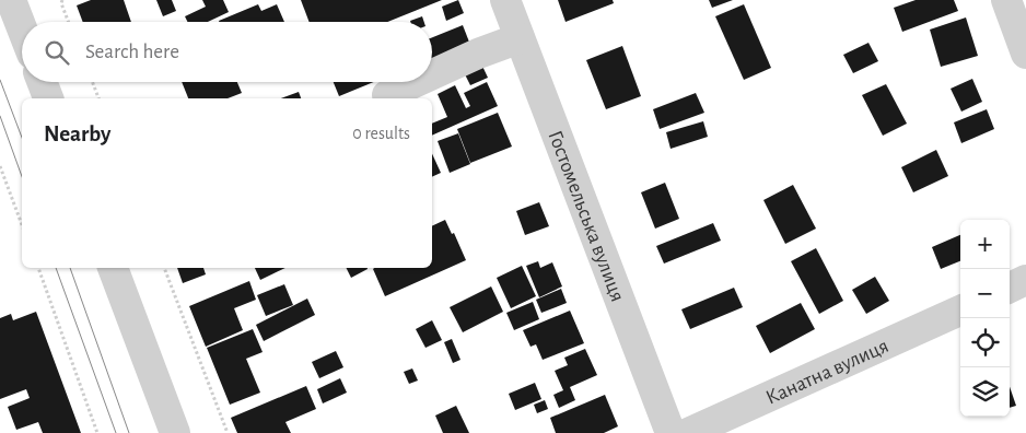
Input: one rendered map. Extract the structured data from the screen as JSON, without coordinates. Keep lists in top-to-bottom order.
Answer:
{
  "streets": {
    "street": ["Гостомельська вулиця", "Канатна вулиця"]
  },
  "page": {
    "search": "Search here",
    "heading": ["Nearby", "0 results"],
    "map_buttons": ["+", "−"]
  }
}
